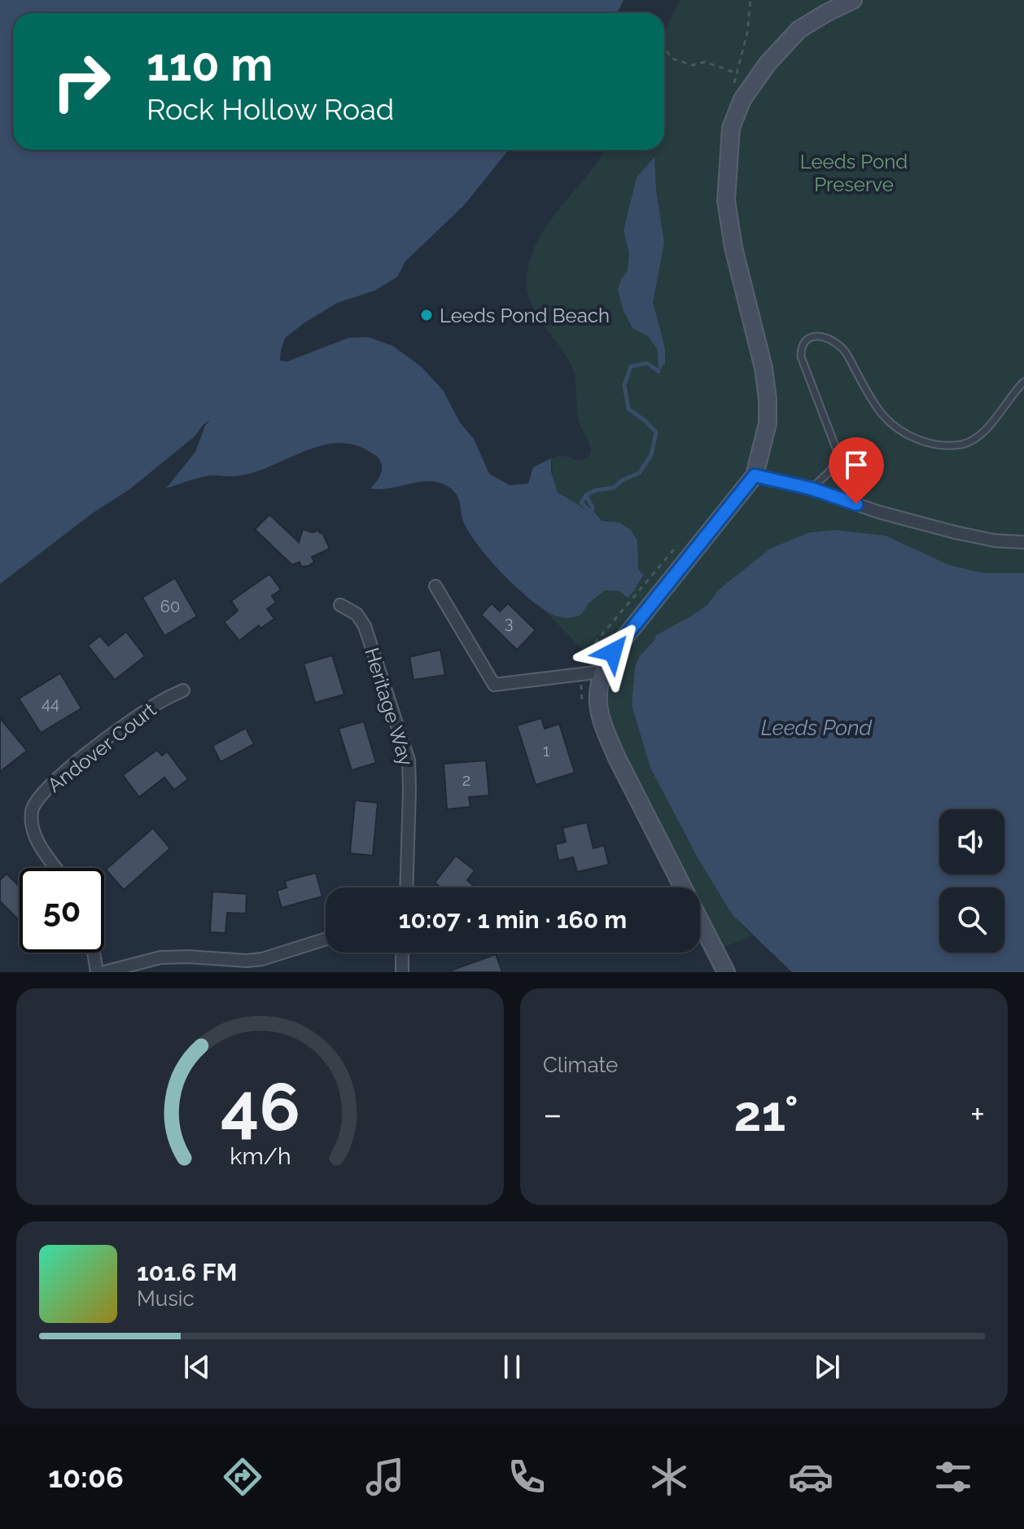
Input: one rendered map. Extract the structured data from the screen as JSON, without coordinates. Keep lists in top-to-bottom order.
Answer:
{
  "streets": {
    "street": ["Heritage Way", "Andover Court"]
  },
  "water": ["Leeds Pond"],
  "parks": ["Leeds Pond Preserve"],
  "places": ["Leeds Pond Beach"],
  "house_numbers": [
    "60",
    "3",
    "44",
    "1",
    "2"
  ],
  "page": {
    "turn": ["110 m", "Rock Hollow Road"],
    "limit": "50",
    "trip": "10:07 · 1 min · 160 m",
    "tile": "Climate",
    "heat": ["−", "21°", "+"],
    "song": ["101.6 FM", "Music"],
    "tabs": "10:06",
    "gauge": ["46", "km/h"]
  }
}
